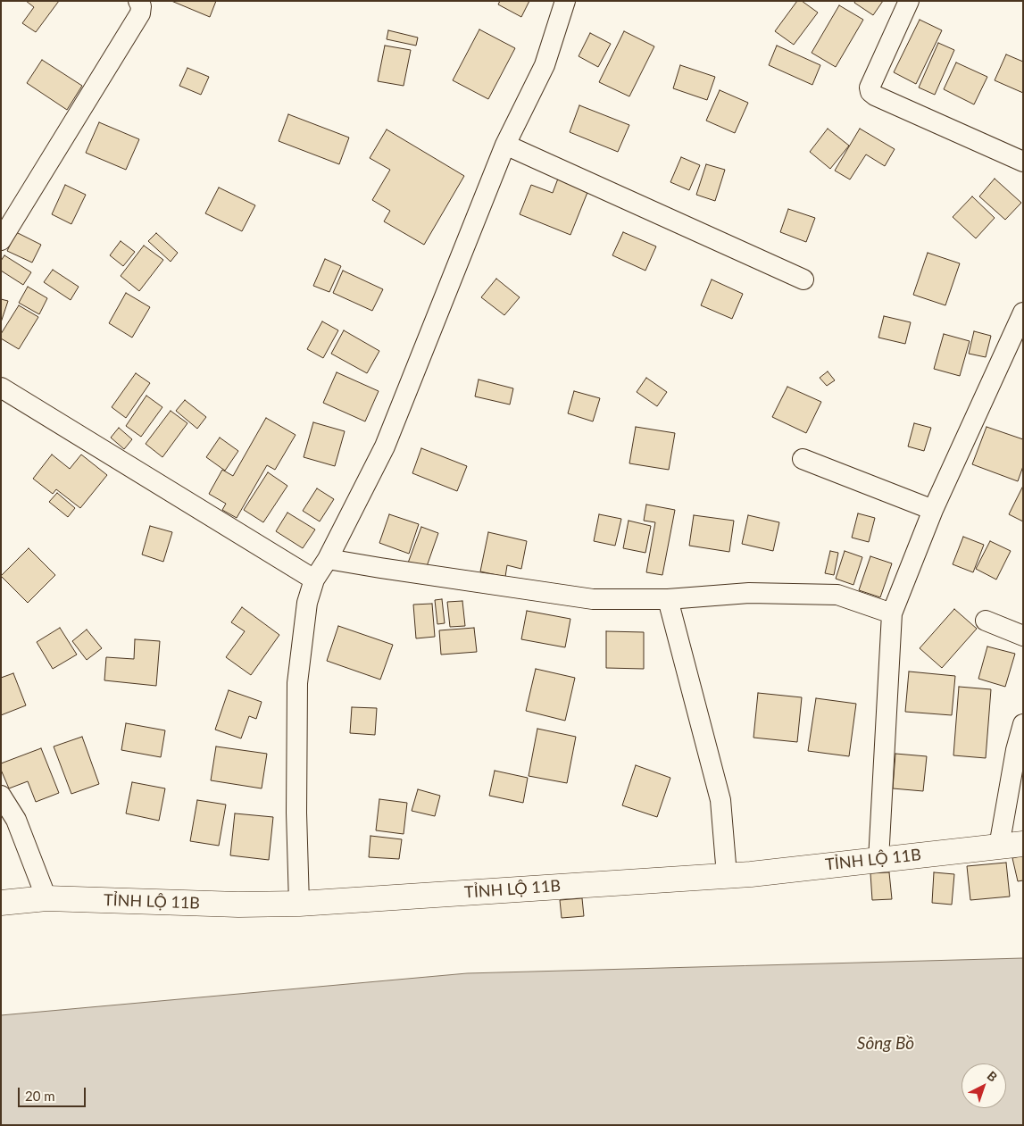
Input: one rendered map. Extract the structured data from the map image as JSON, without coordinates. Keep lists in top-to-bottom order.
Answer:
{
  "streets": {
    "main road": ["TỈNH LỘ 11B"]
  },
  "water": ["Sông Bồ"],
  "scale_bar": "20 m",
  "north": "top right"
}
